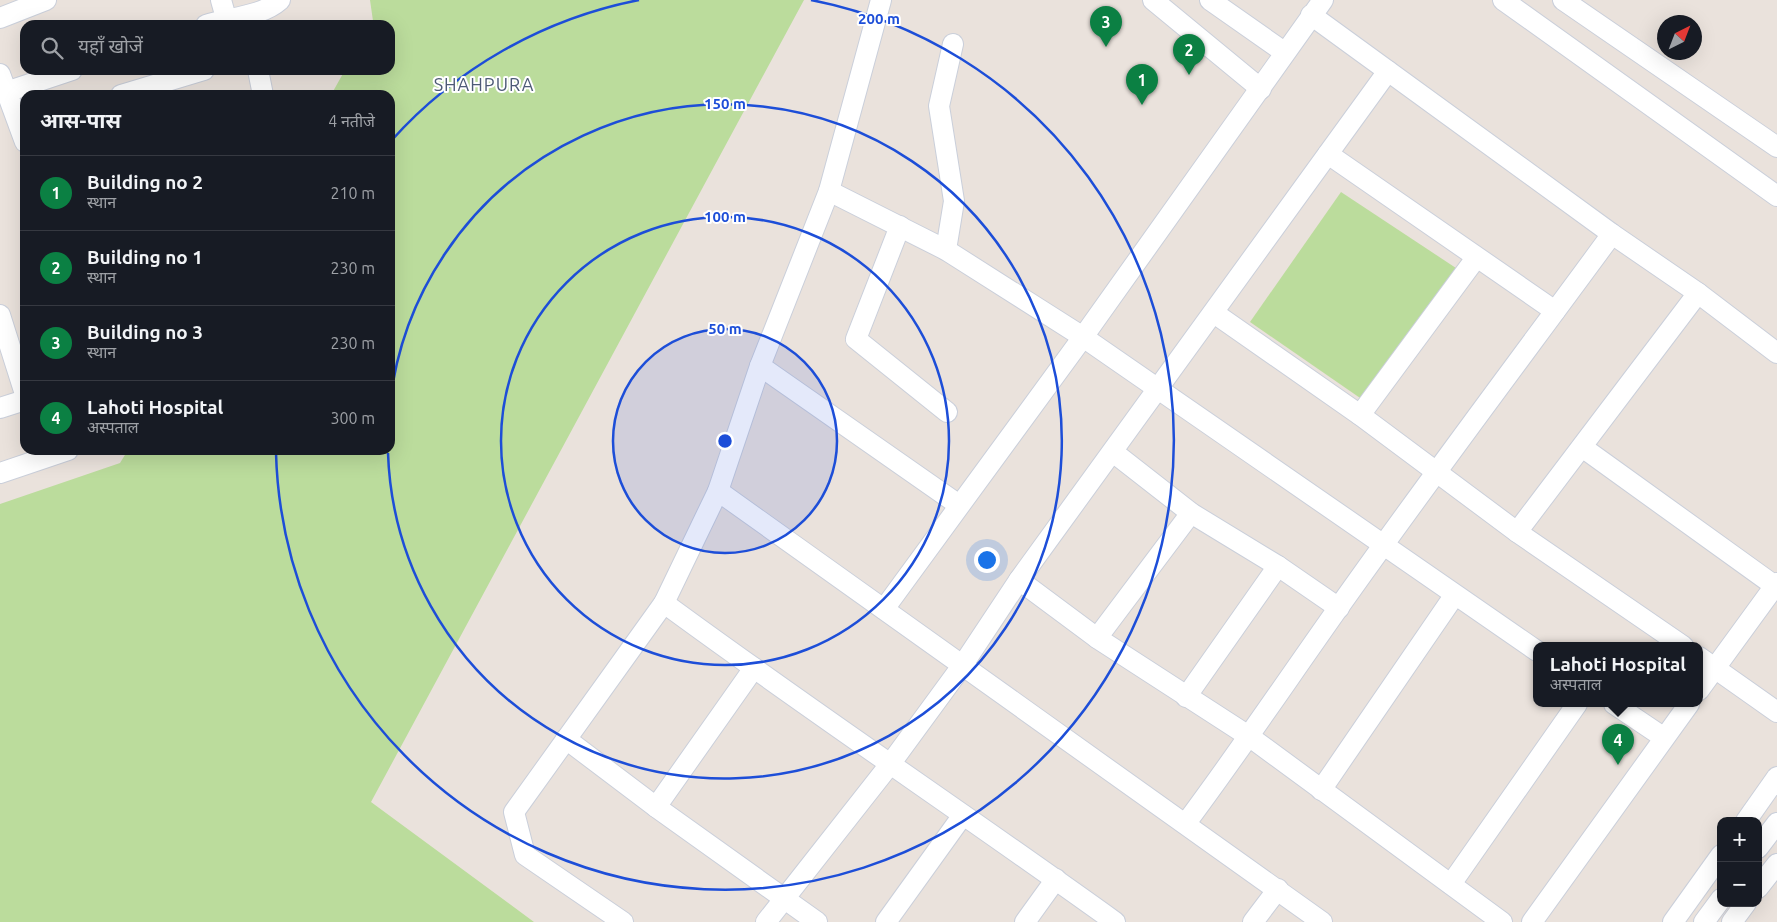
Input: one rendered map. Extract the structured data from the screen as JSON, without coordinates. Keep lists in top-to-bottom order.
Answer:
{
  "districts": ["SHAHPURA"],
  "north": "top right",
  "page": {
    "pins": [
      "3",
      "2",
      "1",
      "4"
    ],
    "search": "यहाँ खोजें",
    "heading": ["आस-पास", "4 नतीजे"],
    "list": [
      {
        "mark": "1",
        "name": "Building no 2",
        "note": "स्थान",
        "value": "210 m"
      },
      {
        "mark": "2",
        "name": "Building no 1",
        "note": "स्थान",
        "value": "230 m"
      },
      {
        "mark": "3",
        "name": "Building no 3",
        "note": "स्थान",
        "value": "230 m"
      },
      {
        "mark": "4",
        "name": "Lahoti Hospital",
        "note": "अस्पताल",
        "value": "300 m"
      }
    ],
    "popup": ["Lahoti Hospital", "अस्पताल"],
    "map_buttons": ["+", "−"]
  },
  "rings": [
    "200 m",
    "150 m",
    "100 m",
    "50 m"
  ]
}
